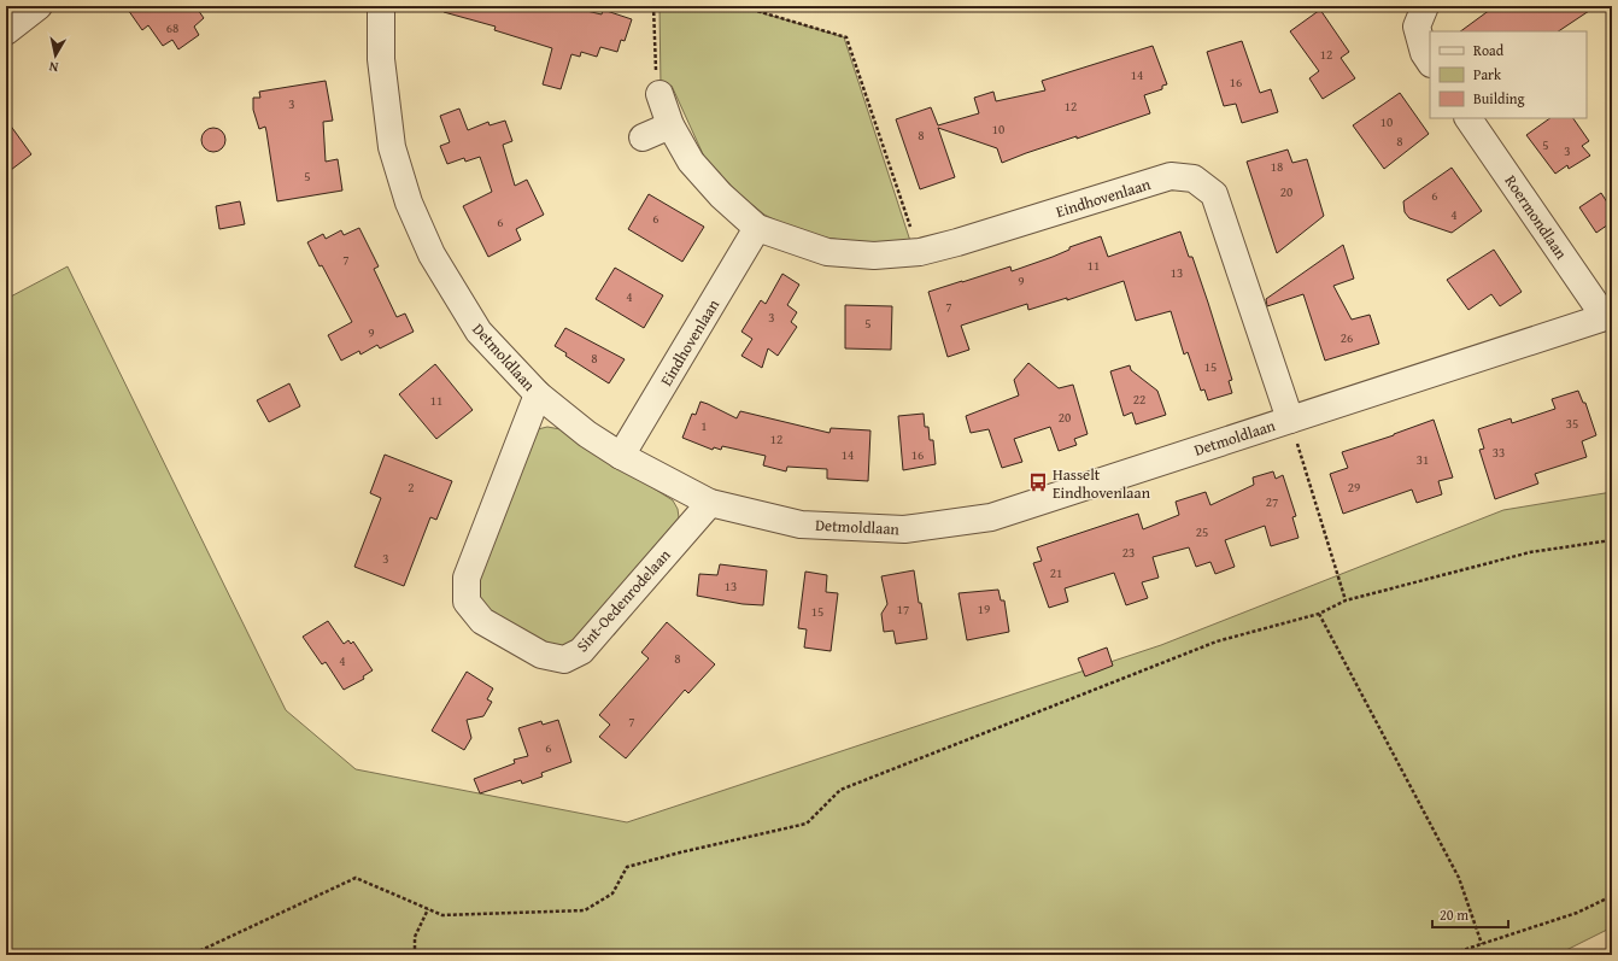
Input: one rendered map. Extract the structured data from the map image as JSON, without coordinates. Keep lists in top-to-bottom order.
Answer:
{
  "streets": {
    "street": [
      "Eindhovenlaan",
      "Roermondlaan",
      "Detmoldlaan",
      "Sint-Oedenrodelaan"
    ]
  },
  "crossings": [
    ["Eindhovenlaan", "Detmoldlaan"],
    ["Roermondlaan", "Detmoldlaan"],
    ["Detmoldlaan", "Sint-Oedenrodelaan"]
  ],
  "places": {
    "bus stop": ["Hasselt Eindhovenlaan"]
  },
  "house_numbers": [
    "68",
    "12",
    "14",
    "16",
    "3",
    "12",
    "10",
    "10",
    "8",
    "8",
    "5",
    "3",
    "18",
    "5",
    "20",
    "6",
    "4",
    "6",
    "6",
    "7",
    "11",
    "13",
    "9",
    "4",
    "7",
    "3",
    "5",
    "9",
    "26",
    "8",
    "15",
    "22",
    "11",
    "20",
    "35",
    "1",
    "12",
    "33",
    "14",
    "16",
    "31",
    "2",
    "29",
    "27",
    "25",
    "23",
    "3",
    "21",
    "13",
    "17",
    "19",
    "15",
    "8",
    "4",
    "7",
    "6"
  ],
  "legend": ["Road", "Park", "Building"],
  "scale_bar": "20 m",
  "north": "bottom"
}
